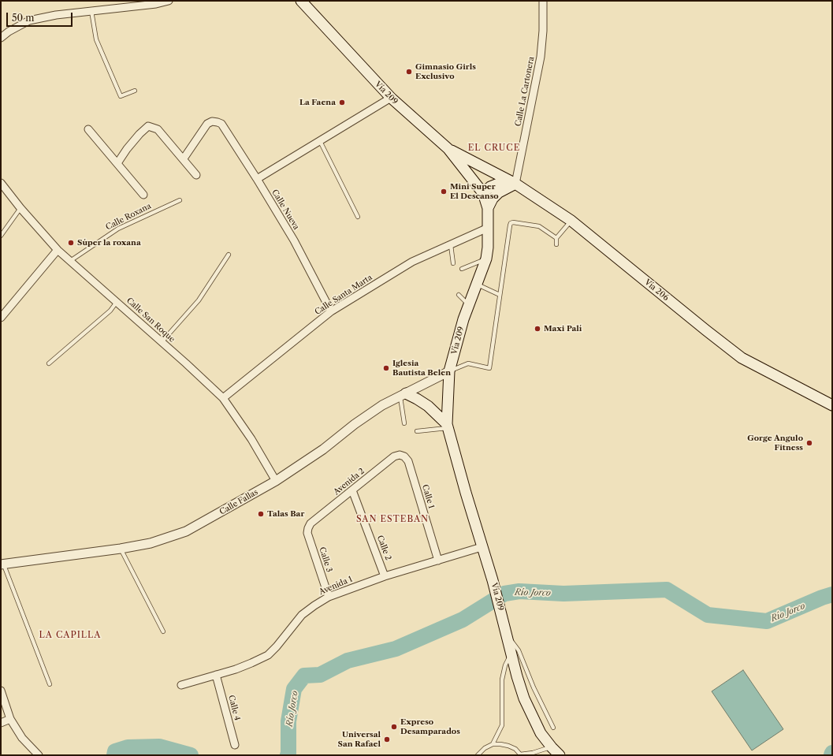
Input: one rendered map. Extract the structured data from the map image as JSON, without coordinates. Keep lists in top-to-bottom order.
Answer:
{
  "streets": {
    "main road": ["Vía 209", "Vía 206"],
    "street": [
      "Calle La Cartonera",
      "Calle Nueva",
      "Calle Santa Marta",
      "Calle San Roque",
      "Avenida 2",
      "Calle 1",
      "Calle Fallas",
      "Calle 2",
      "Calle 3",
      "Avenida 1",
      "Calle 4"
    ],
    "lane": ["Calle Roxana"]
  },
  "crossings": [
    ["Calle La Cartonera", "Vía 206"],
    ["Vía 209", "Vía 206"],
    ["Vía 209", "Calle Santa Marta"],
    ["Vía 209", "Calle Fallas"],
    ["Vía 209", "Avenida 1"],
    ["Calle Nueva", "Calle Santa Marta"],
    ["Calle Roxana", "Calle San Roque"],
    ["Calle Santa Marta", "Calle San Roque"],
    ["Calle San Roque", "Calle Fallas"],
    ["Avenida 2", "Calle 1"],
    ["Avenida 2", "Calle 2"],
    ["Avenida 2", "Calle 3"],
    ["Calle 1", "Avenida 1"],
    ["Calle 2", "Avenida 1"],
    ["Calle 3", "Avenida 1"],
    ["Avenida 1", "Calle 4"]
  ],
  "districts": ["EL CRUCE", "SAN ESTEBAN", "LA CAPILLA"],
  "water": ["Río Jorco"],
  "places": [
    "Gimnasio Girls Exclusivo",
    "La Faena",
    "Mini Super El Descanso",
    "Súper la roxana",
    "Maxi Palí",
    "Iglesia Bautista Belen",
    "Gorge Angulo Fitness",
    "Talas Bar",
    "Expreso Desamparados",
    "Universal San Rafael"
  ],
  "scale_bar": "50 m"
}
